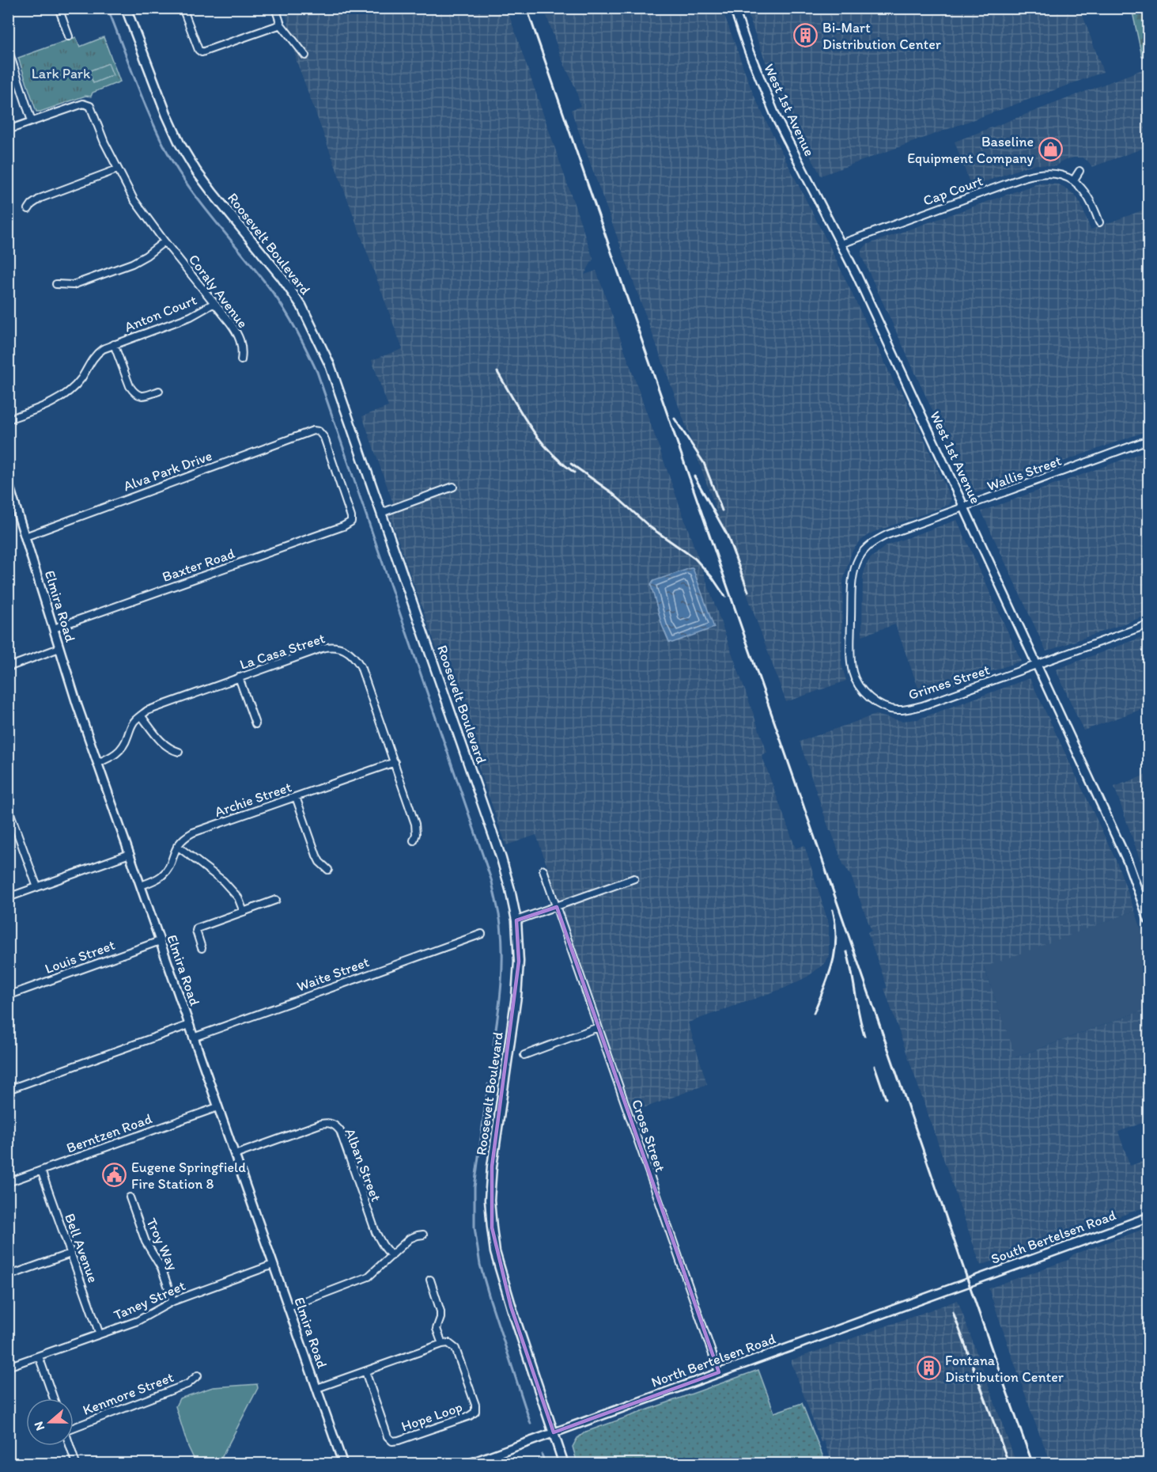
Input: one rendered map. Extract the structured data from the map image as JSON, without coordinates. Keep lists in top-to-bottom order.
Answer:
{
  "streets": {
    "main road": ["Roosevelt Boulevard"],
    "street": [
      "West 1st Avenue",
      "Cap Court",
      "Coraly Avenue",
      "Anton Court",
      "Alva Park Drive",
      "Wallis Street",
      "Baxter Road",
      "Elmira Road",
      "La Casa Street",
      "Grimes Street",
      "Archie Street",
      "Louis Street",
      "Waite Street",
      "Berntzen Road",
      "Cross Street",
      "Alban Street",
      "South Bertelsen Road",
      "Troy Way",
      "Bell Avenue",
      "Taney Street",
      "North Bertelsen Road",
      "Kenmore Street",
      "Hope Loop"
    ]
  },
  "crossings": [
    ["West 1st Avenue", "Cap Court"],
    ["West 1st Avenue", "Wallis Street"],
    ["West 1st Avenue", "Grimes Street"],
    ["Roosevelt Boulevard", "North Bertelsen Road"],
    ["Coraly Avenue", "Anton Court"],
    ["Alva Park Drive", "Baxter Road"],
    ["Alva Park Drive", "Elmira Road"],
    ["Wallis Street", "Grimes Street"],
    ["Baxter Road", "Elmira Road"],
    ["Elmira Road", "La Casa Street"],
    ["Elmira Road", "Archie Street"],
    ["Elmira Road", "Louis Street"],
    ["Elmira Road", "Waite Street"],
    ["Elmira Road", "Berntzen Road"],
    ["Elmira Road", "Alban Street"],
    ["Elmira Road", "Taney Street"],
    ["La Casa Street", "Archie Street"],
    ["Berntzen Road", "Bell Avenue"],
    ["Cross Street", "North Bertelsen Road"],
    ["South Bertelsen Road", "North Bertelsen Road"],
    ["Troy Way", "Taney Street"],
    ["Bell Avenue", "Taney Street"]
  ],
  "parks": ["Lark Park"],
  "places": {
    "building": ["Bi-Mart Distribution Center", "Fontana Distribution Center"],
    "shop": ["Baseline Equipment Company"],
    "public building": ["Eugene Springfield Fire Station 8"]
  },
  "north": "left"
}
